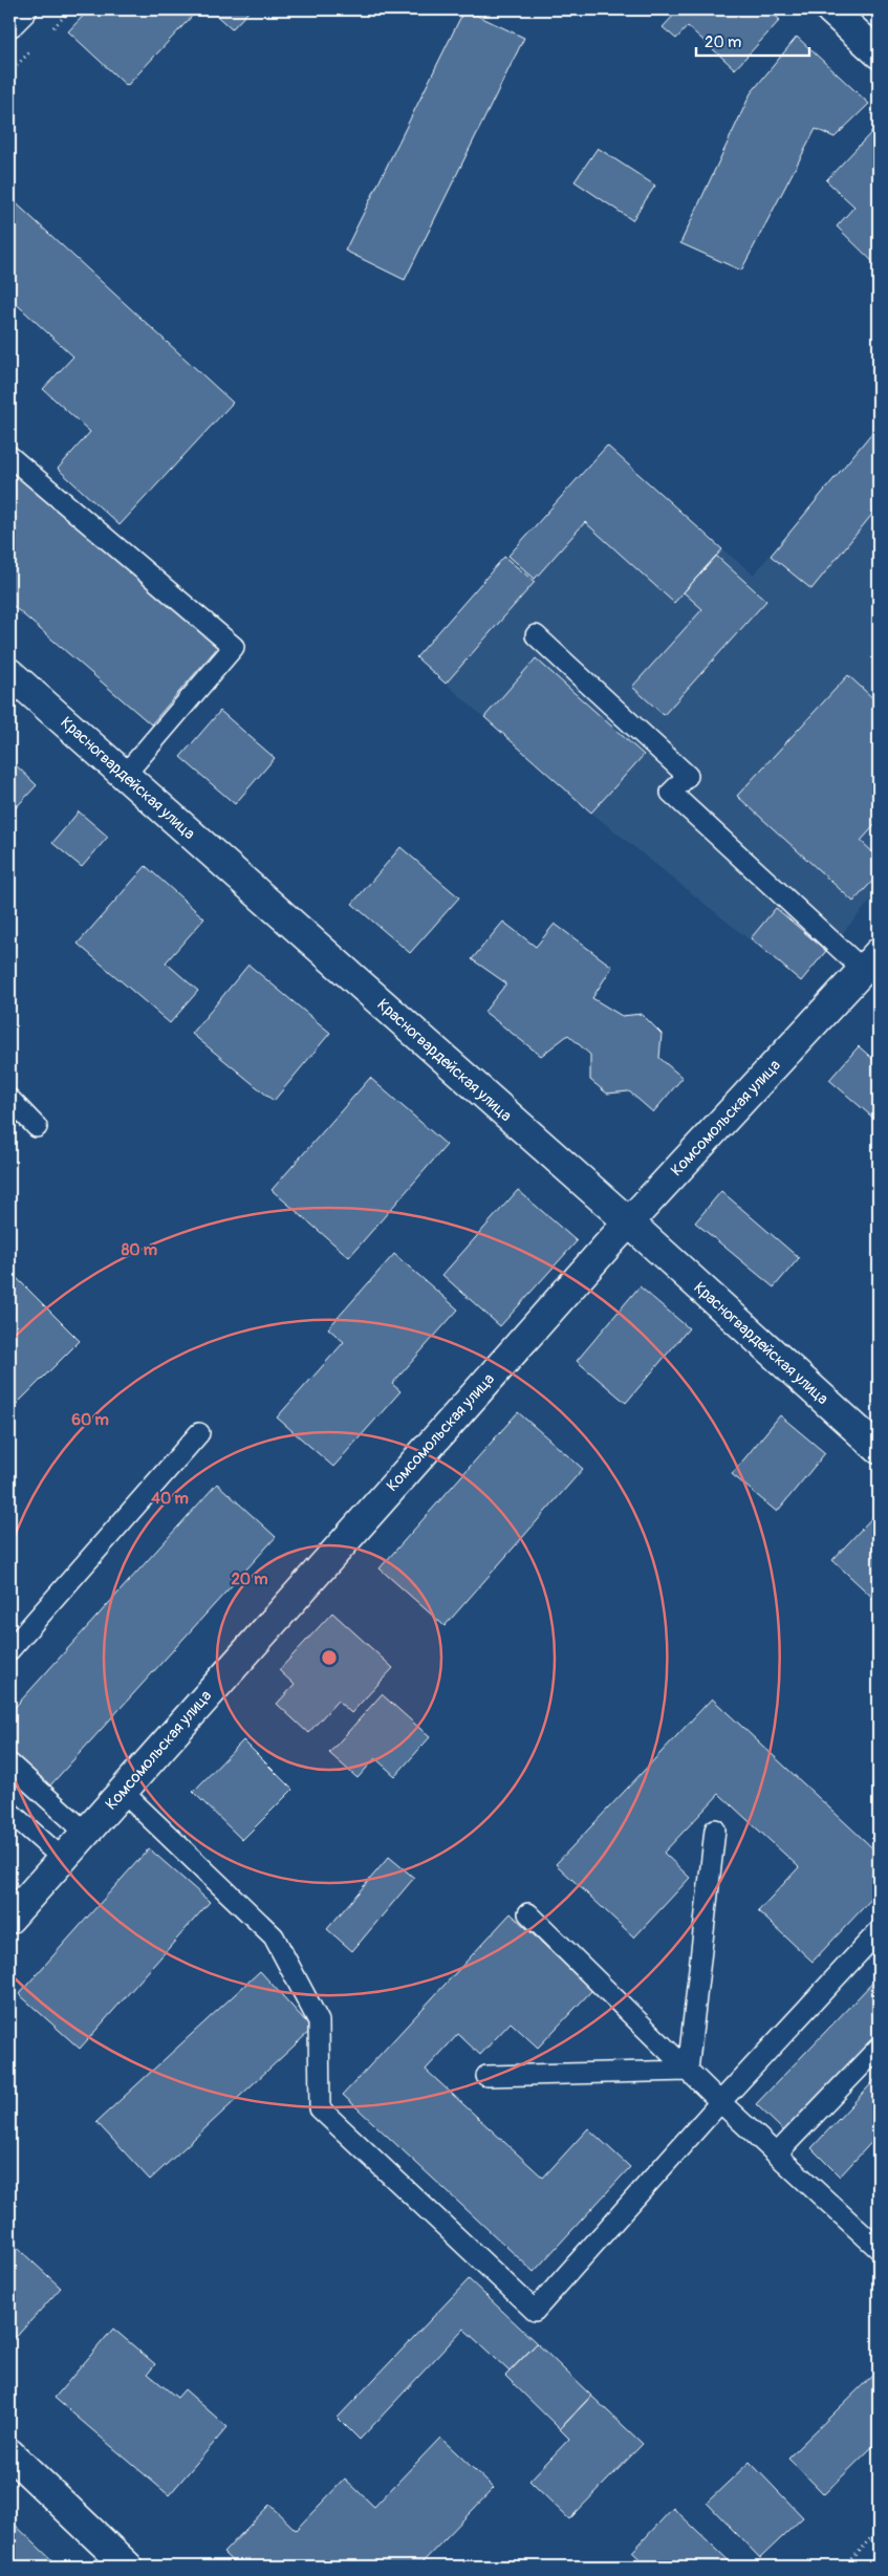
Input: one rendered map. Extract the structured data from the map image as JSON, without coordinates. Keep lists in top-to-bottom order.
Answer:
{
  "streets": {
    "street": ["Красногвардейская улица", "Комсомольская улица"]
  },
  "crossings": [
    ["Красногвардейская улица", "Комсомольская улица"]
  ],
  "scale_bar": "20 m",
  "rings": [
    "80 m",
    "60 m",
    "40 m",
    "20 m"
  ]
}
